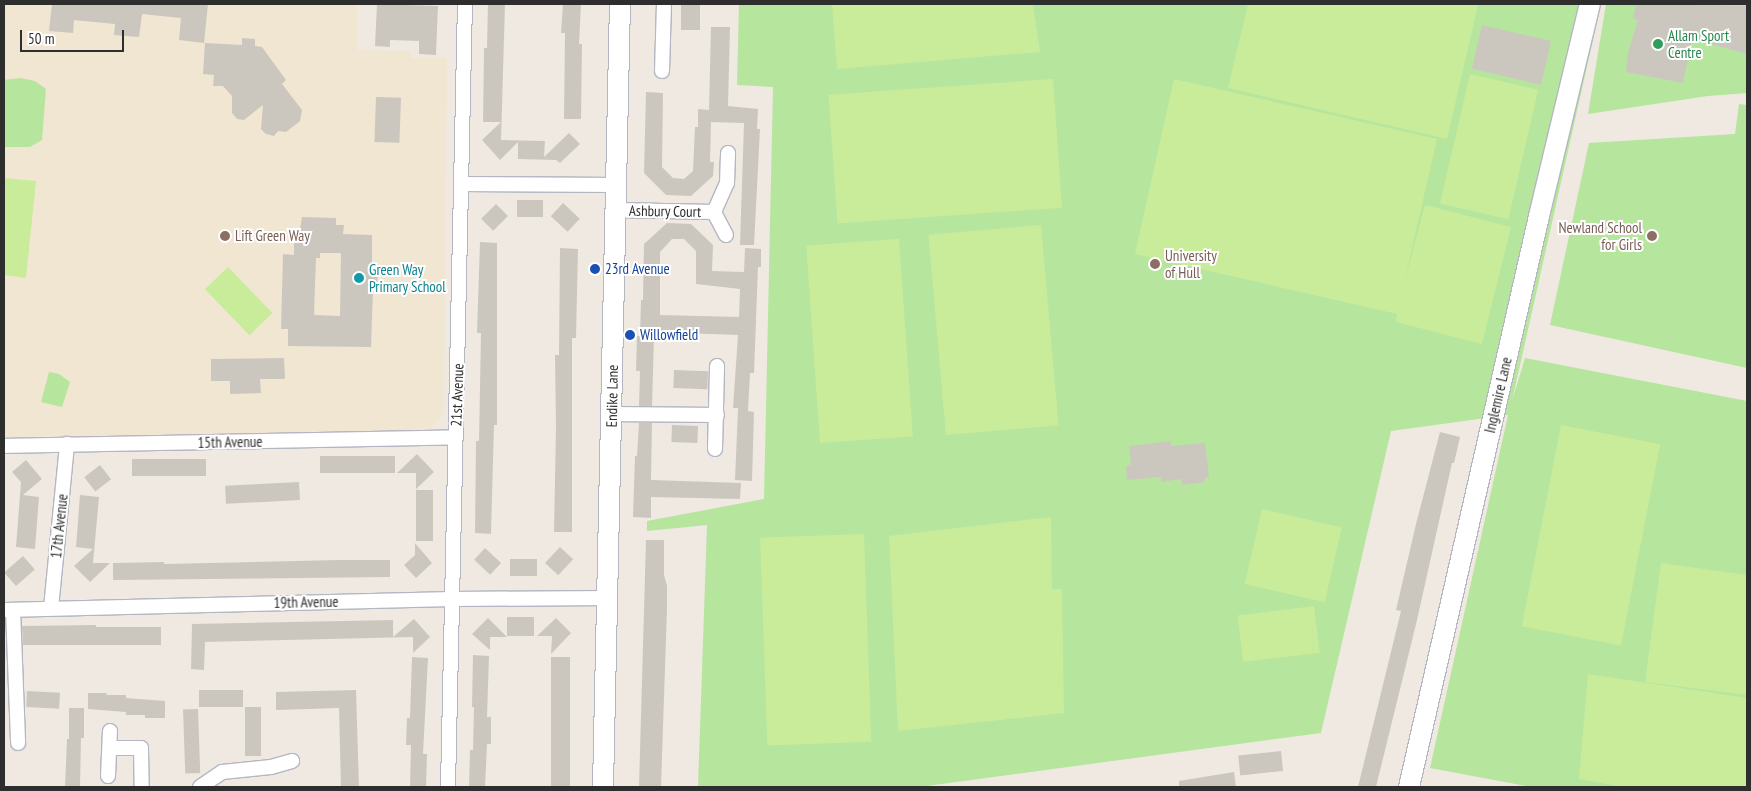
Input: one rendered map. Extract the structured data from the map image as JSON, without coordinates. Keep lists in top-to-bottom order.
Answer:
{
  "streets": {
    "street": [
      "Ashbury Court",
      "21st Avenue",
      "Inglemire Lane",
      "Endike Lane",
      "15th Avenue",
      "17th Avenue",
      "19th Avenue"
    ]
  },
  "crossings": [
    ["Ashbury Court", "Endike Lane"],
    ["21st Avenue", "15th Avenue"],
    ["21st Avenue", "19th Avenue"],
    ["Endike Lane", "19th Avenue"],
    ["15th Avenue", "17th Avenue"],
    ["17th Avenue", "19th Avenue"]
  ],
  "places": [
    "Allam Sport Centre",
    "Lift Green Way",
    "Newland School for Girls",
    "University of Hull",
    "23rd Avenue",
    "Green Way Primary School",
    "Willowfield"
  ],
  "scale_bar": "50 m"
}
